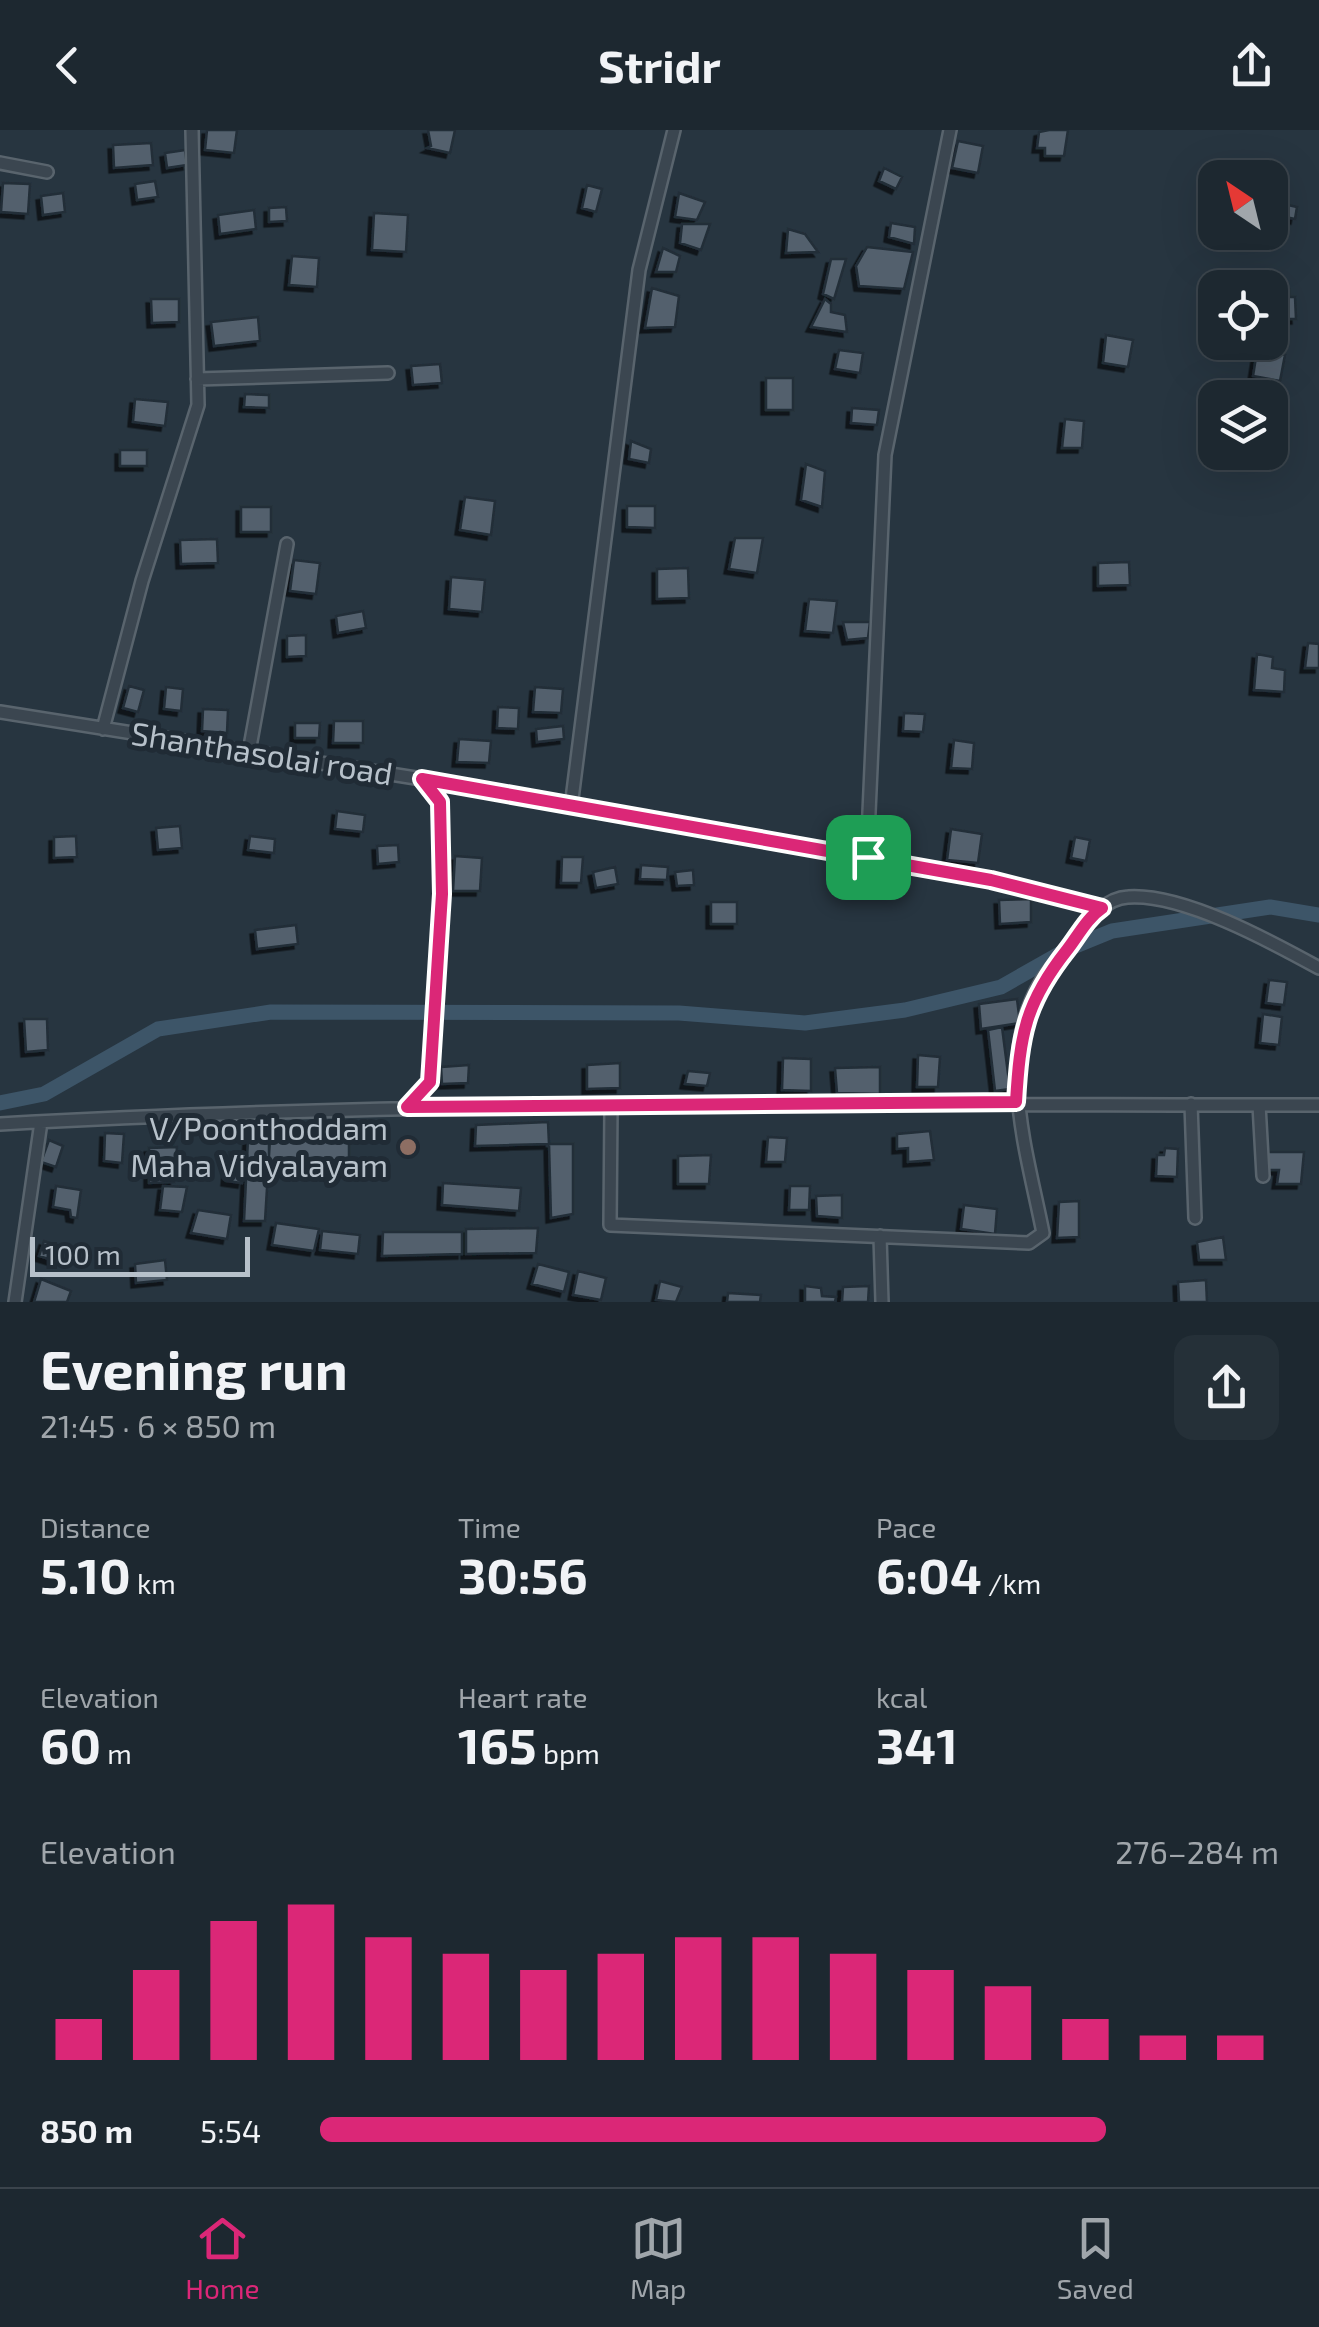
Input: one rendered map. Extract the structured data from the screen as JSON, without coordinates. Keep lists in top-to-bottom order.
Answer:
{
  "streets": {
    "street": ["Shanthasolai road"]
  },
  "places": ["V/Poonthoddam Maha Vidyalayam"],
  "scale_bar": "100 m",
  "north": "top left",
  "page": {
    "header": "Stridr",
    "scale": "100 m",
    "heading": ["Evening run", "21:45 · 6 × 850 m"],
    "stats": [
      ["Distance", "5.10 km"],
      ["Time", "30:56"],
      ["Pace", "6:04 /km"],
      ["Elevation", "60 m"],
      ["Heart rate", "165 bpm"],
      ["kcal", "341"]
    ],
    "chart": ["Elevation", "276–284 m"],
    "list": [
      {
        "name": "850 m",
        "note": "5:54"
      }
    ],
    "tabs": ["Home", "Map", "Saved"]
  }
}
